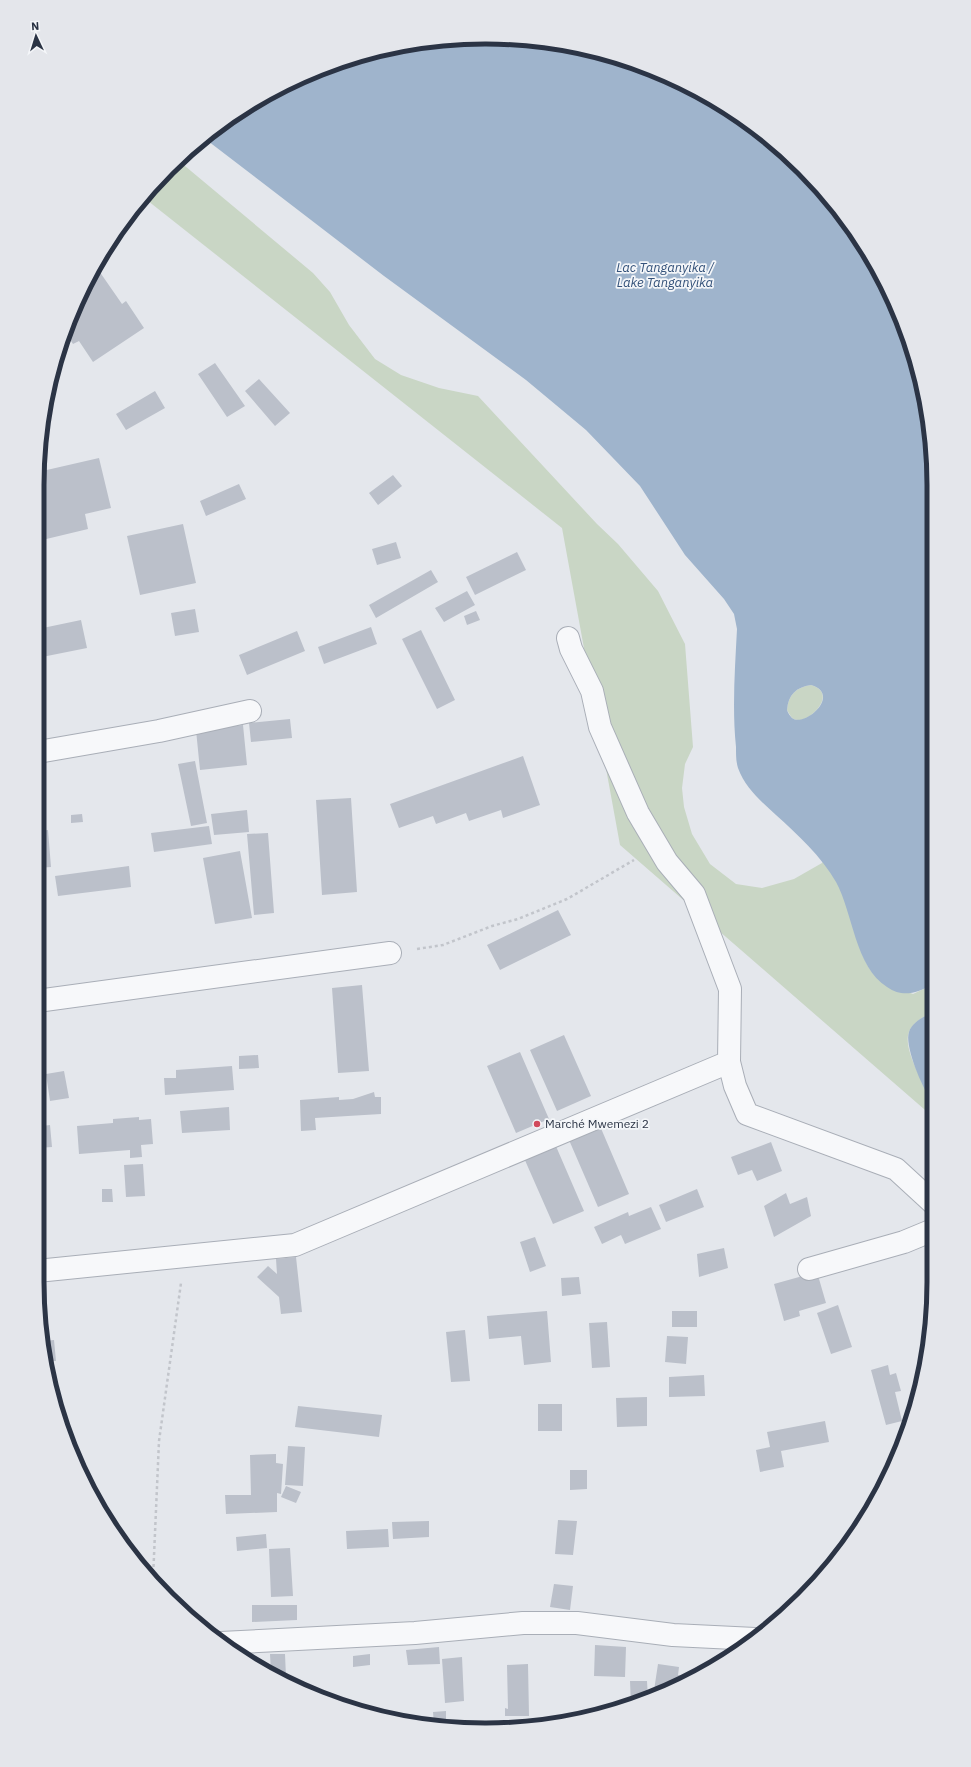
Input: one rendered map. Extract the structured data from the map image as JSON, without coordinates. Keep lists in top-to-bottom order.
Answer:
{
  "water": ["Lac Tanganyika / Lake Tanganyika"],
  "places": ["Marché Mwemezi 2"],
  "north": "top"
}
